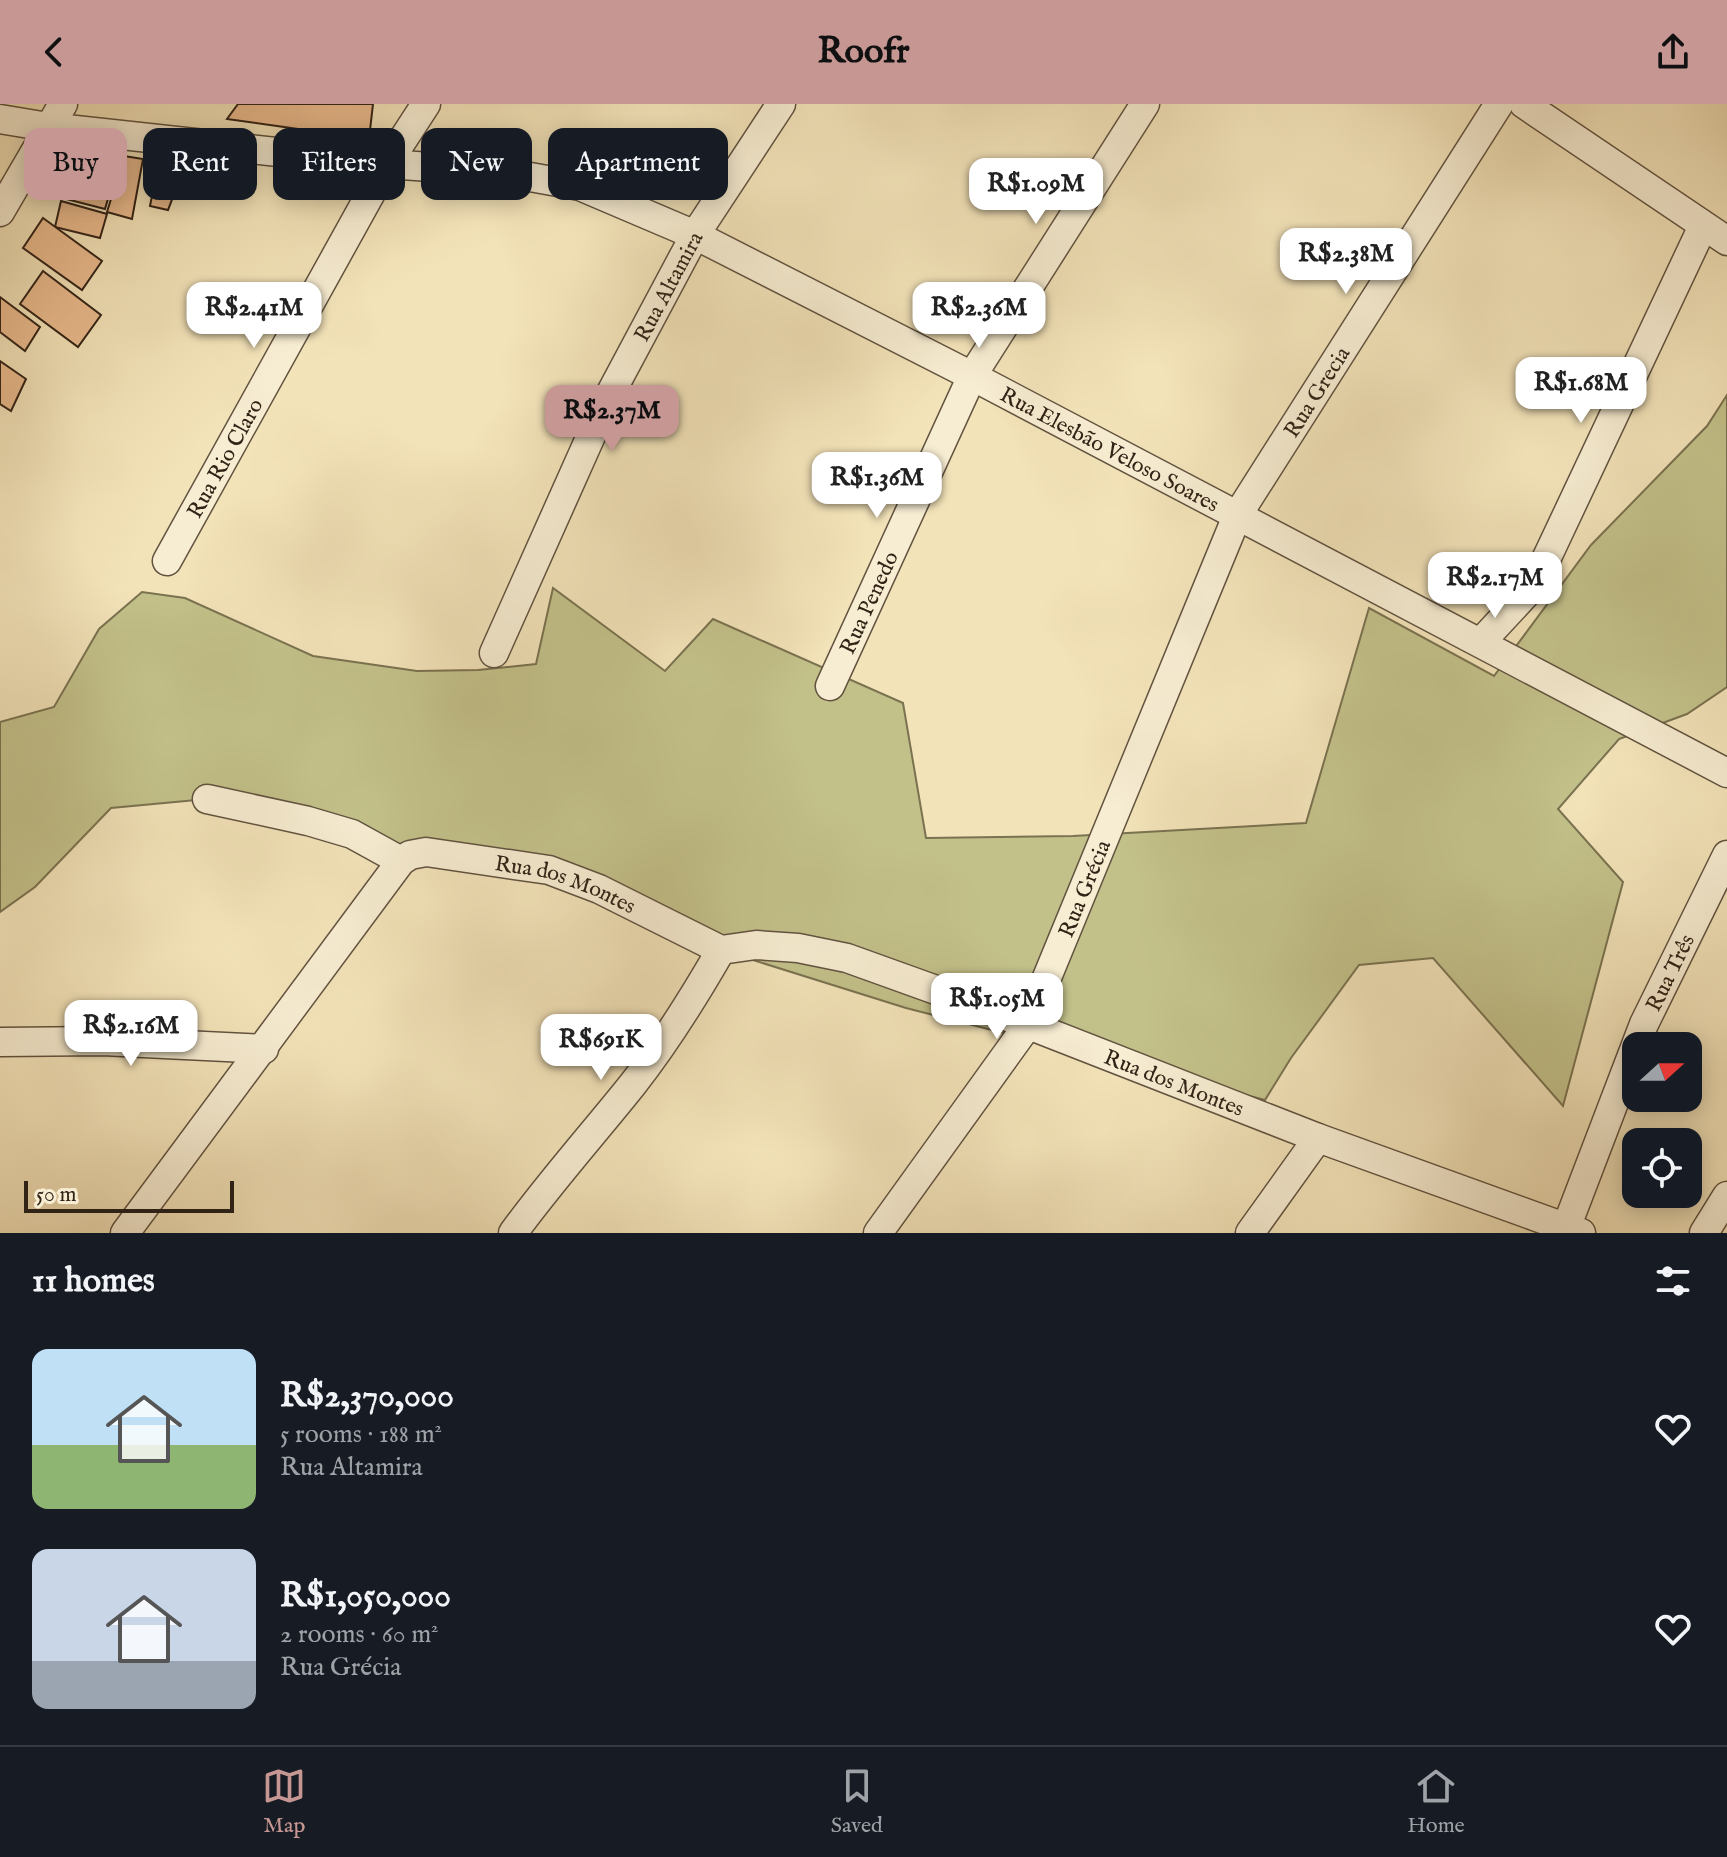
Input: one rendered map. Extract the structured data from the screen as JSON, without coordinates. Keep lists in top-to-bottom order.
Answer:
{
  "streets": {
    "street": [
      "Rua Altamira",
      "Rua Grecia",
      "Rua Elesbão Veloso Soares",
      "Rua Rio Claro",
      "Rua Penedo",
      "Rua dos Montes",
      "Rua Grécia",
      "Rua Três"
    ]
  },
  "crossings": [
    ["Rua Altamira", "Rua Elesbão Veloso Soares"],
    ["Rua Grecia", "Rua Elesbão Veloso Soares"],
    ["Rua Grecia", "Rua Grécia"],
    ["Rua Elesbão Veloso Soares", "Rua Penedo"],
    ["Rua Elesbão Veloso Soares", "Rua Grécia"],
    ["Rua dos Montes", "Rua Grécia"],
    ["Rua dos Montes", "Rua Três"]
  ],
  "scale_bar": "50 m",
  "north": "right",
  "page": {
    "header": "Roofr",
    "chip": [
      "Buy",
      "Rent",
      "Filters",
      "New",
      "Apartment"
    ],
    "price": [
      "R$1.09M",
      "R$2.38M",
      "R$2.41M",
      "R$2.36M",
      "R$1.68M",
      "R$2.37M",
      "R$1.36M",
      "R$2.17M",
      "R$1.05M",
      "R$2.16M",
      "R$691K"
    ],
    "scale": "50 m",
    "heading": "11 homes",
    "list": [
      {
        "name": "R$2,370,000",
        "note": "5 rooms · 188 m² · Rua Altamira"
      },
      {
        "name": "R$1,050,000",
        "note": "2 rooms · 60 m² · Rua Grécia"
      }
    ],
    "tabs": ["Map", "Saved", "Home"]
  }
}
